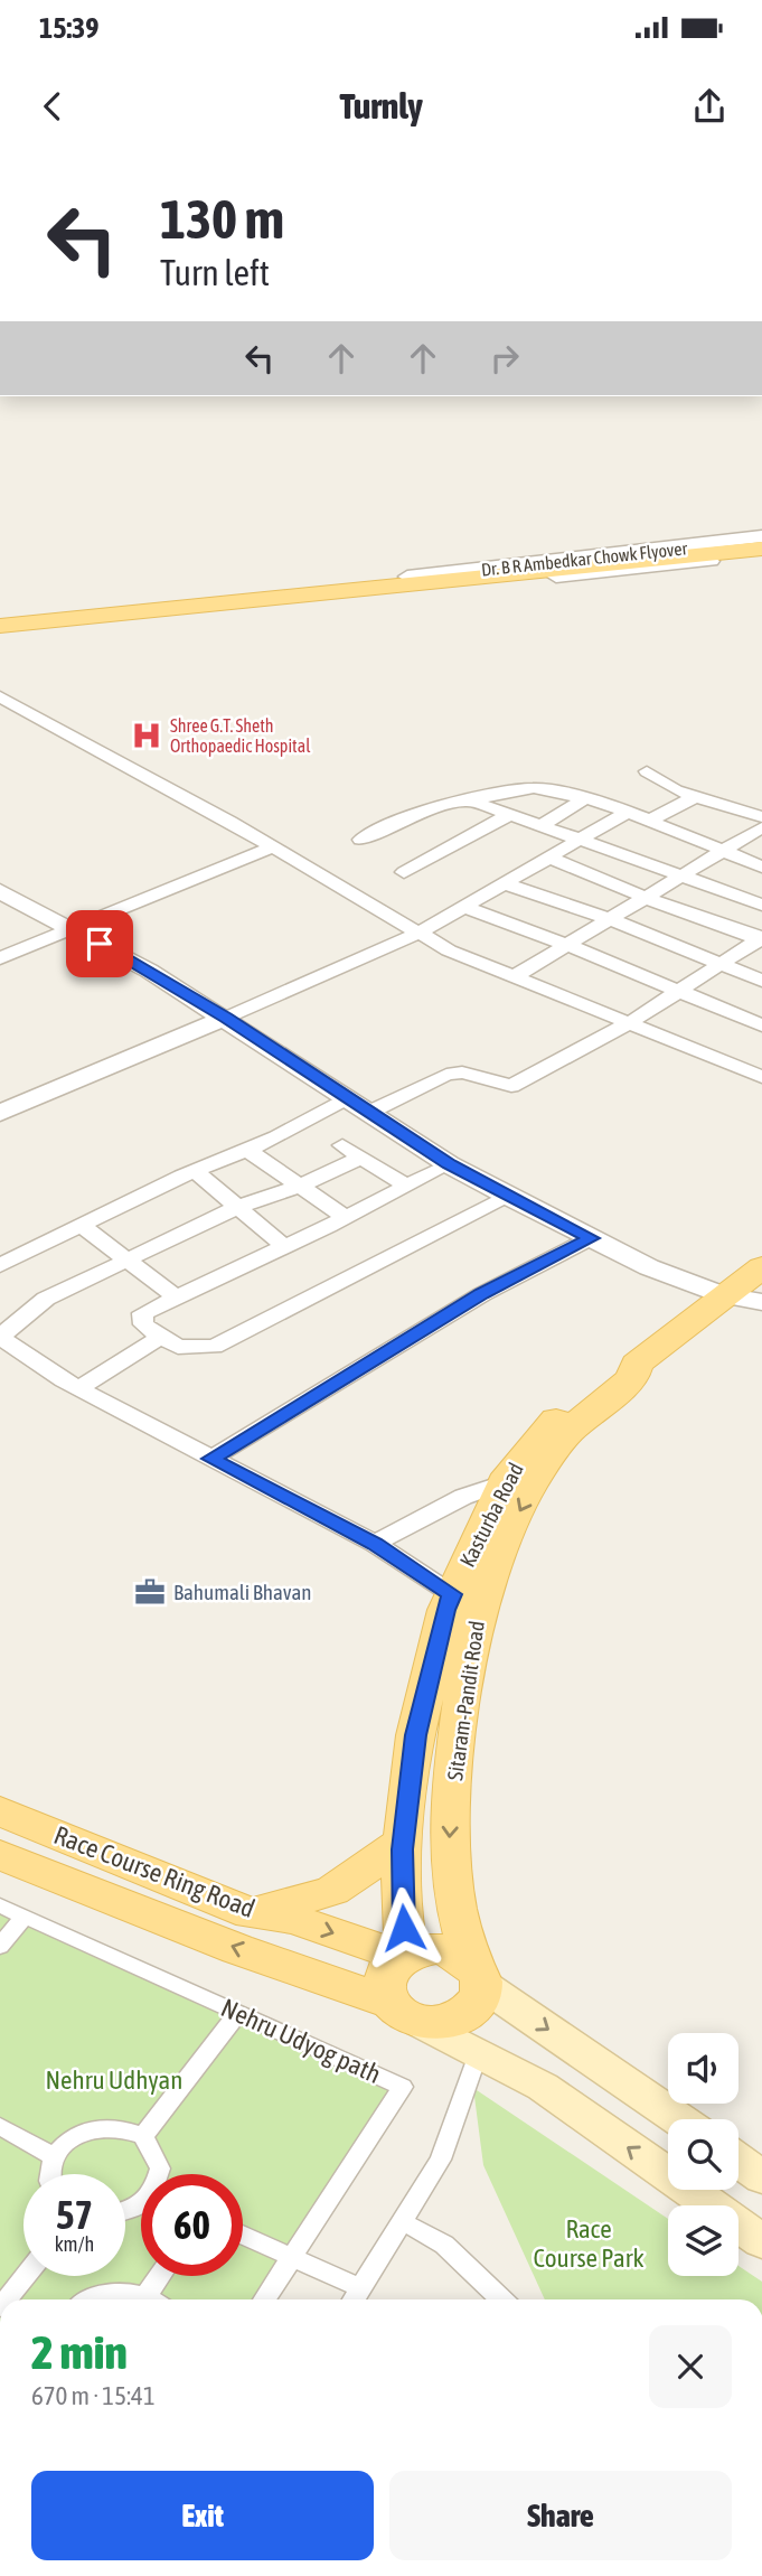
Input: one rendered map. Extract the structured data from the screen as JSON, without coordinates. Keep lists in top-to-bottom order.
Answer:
{
  "streets": {
    "main road": [
      "Dr. B R Ambedkar Chowk Flyover",
      "Kasturba Road",
      "Sitaram-Pandit Road",
      "Race Course Ring Road"
    ],
    "street": ["Nehru Udyog path"]
  },
  "crossings": [
    ["Kasturba Road", "Sitaram-Pandit Road"],
    ["Kasturba Road", "Race Course Ring Road"],
    ["Sitaram-Pandit Road", "Race Course Ring Road"]
  ],
  "one_way": ["Sitaram-Pandit Road"],
  "parks": ["Nehru Udhyan", "Race Course Park"],
  "places": {
    "hospital": ["Shree G.T. Sheth Orthopaedic Hospital"],
    "office": ["Bahumali Bhavan"]
  },
  "page": {
    "status": "15:39",
    "header": "Turnly",
    "turn": ["130 m", "Turn left"],
    "speed": "57 km/h",
    "limit": "60",
    "heading": ["2 min", "670 m · 15:41"],
    "buttons": ["Exit", "Share"]
  }
}
